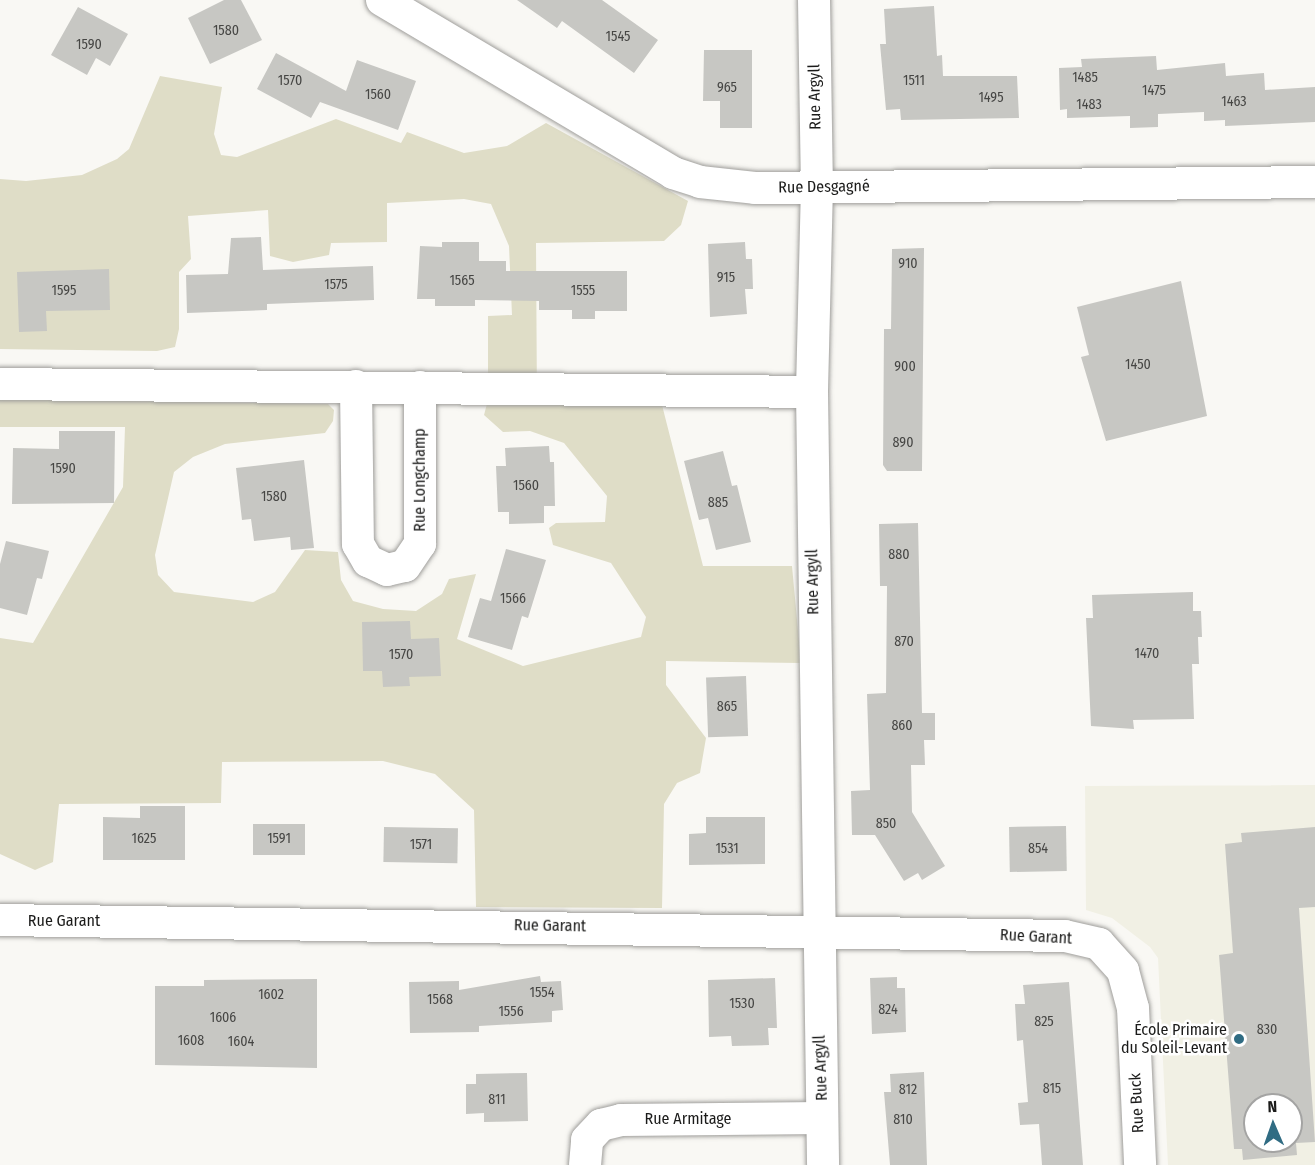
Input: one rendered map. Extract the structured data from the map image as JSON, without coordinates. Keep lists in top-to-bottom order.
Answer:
{
  "streets": {
    "street": [
      "Rue Argyll",
      "Rue Desgagné",
      "Rue Longchamp",
      "Rue Garant",
      "Rue Buck",
      "Rue Armitage"
    ]
  },
  "crossings": [
    ["Rue Argyll", "Rue Desgagné"],
    ["Rue Argyll", "Rue Garant"],
    ["Rue Argyll", "Rue Armitage"],
    ["Rue Garant", "Rue Buck"]
  ],
  "places": ["École Primaire du Soleil-Levant"],
  "house_numbers": [
    "1580",
    "1545",
    "1590",
    "1485",
    "1570",
    "1511",
    "965",
    "1475",
    "1560",
    "1495",
    "1463",
    "1483",
    "910",
    "915",
    "1565",
    "1575",
    "1595",
    "1555",
    "1450",
    "900",
    "890",
    "1590",
    "1560",
    "1580",
    "885",
    "880",
    "1566",
    "870",
    "1470",
    "1570",
    "865",
    "860",
    "850",
    "1625",
    "1591",
    "1571",
    "1531",
    "854",
    "1554",
    "1602",
    "1568",
    "1530",
    "824",
    "1556",
    "1606",
    "825",
    "830",
    "1608",
    "1604",
    "815",
    "812",
    "811",
    "810"
  ],
  "north": "top"
}
